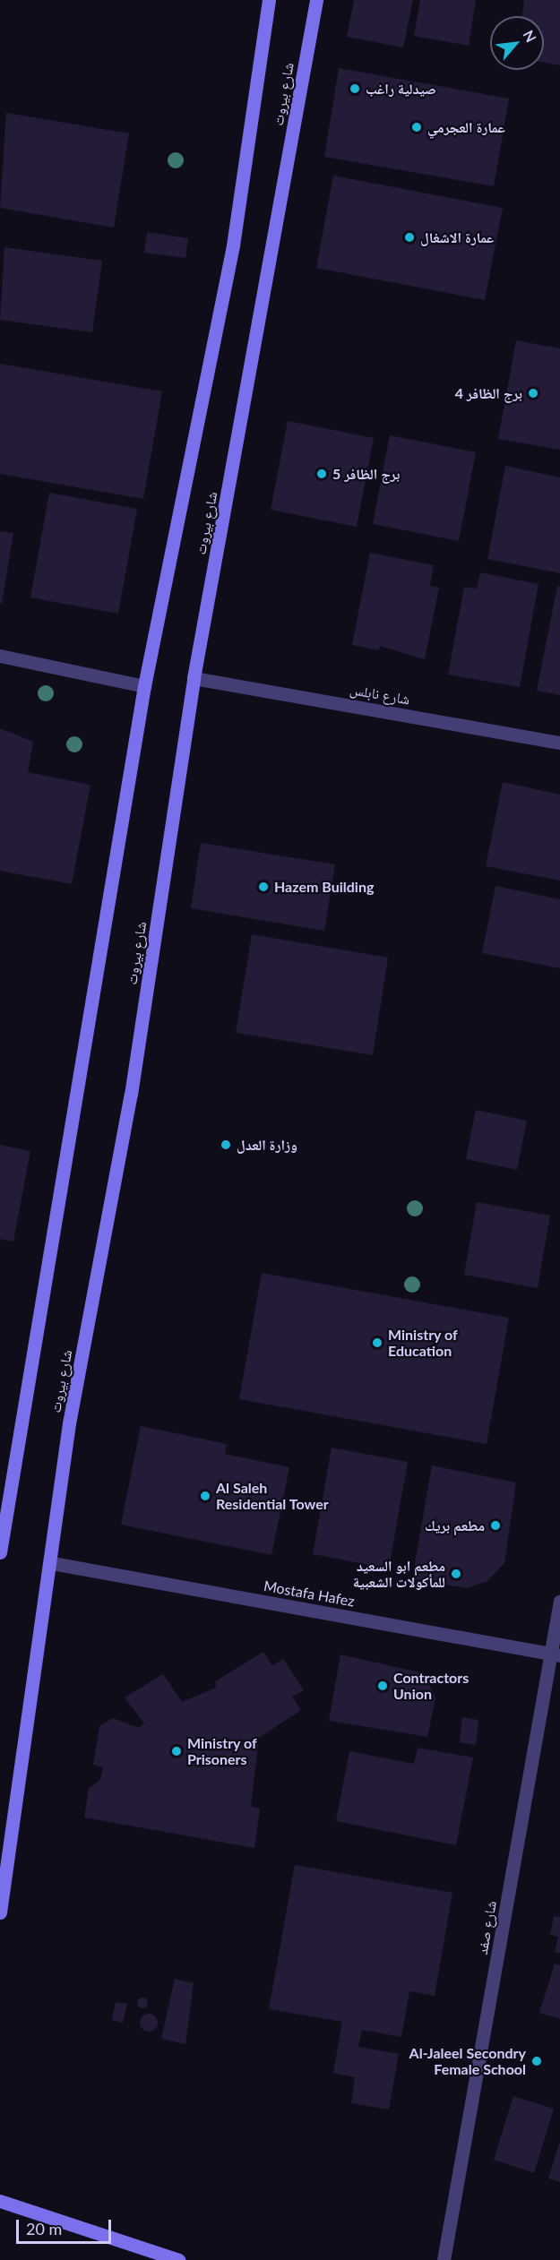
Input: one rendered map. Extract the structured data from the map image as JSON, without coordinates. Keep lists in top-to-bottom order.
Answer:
{
  "streets": {
    "main road": ["شارع بيروت"],
    "street": ["شارع نابلس", "Mostafa Hafez", "شارع صفد"]
  },
  "crossings": [
    ["شارع بيروت", "شارع نابلس"],
    ["شارع بيروت", "Mostafa Hafez"],
    ["Mostafa Hafez", "شارع صفد"]
  ],
  "places": [
    "صيدلية راغب",
    "عمارة العجرمي",
    "عمارة الاشغال",
    "برج الظافر 4",
    "برج الظافر 5",
    "Hazem Building",
    "وزارة العدل",
    "Ministry of Education",
    "Al Saleh Residential Tower",
    "مطعم بريك",
    "مطعم ابو السعيد للمأكولات الشعبية",
    "Contractors Union",
    "Ministry of Prisoners",
    "Al-Jaleel Secondry Female School"
  ],
  "scale_bar": "20 m",
  "north": "top right"
}
